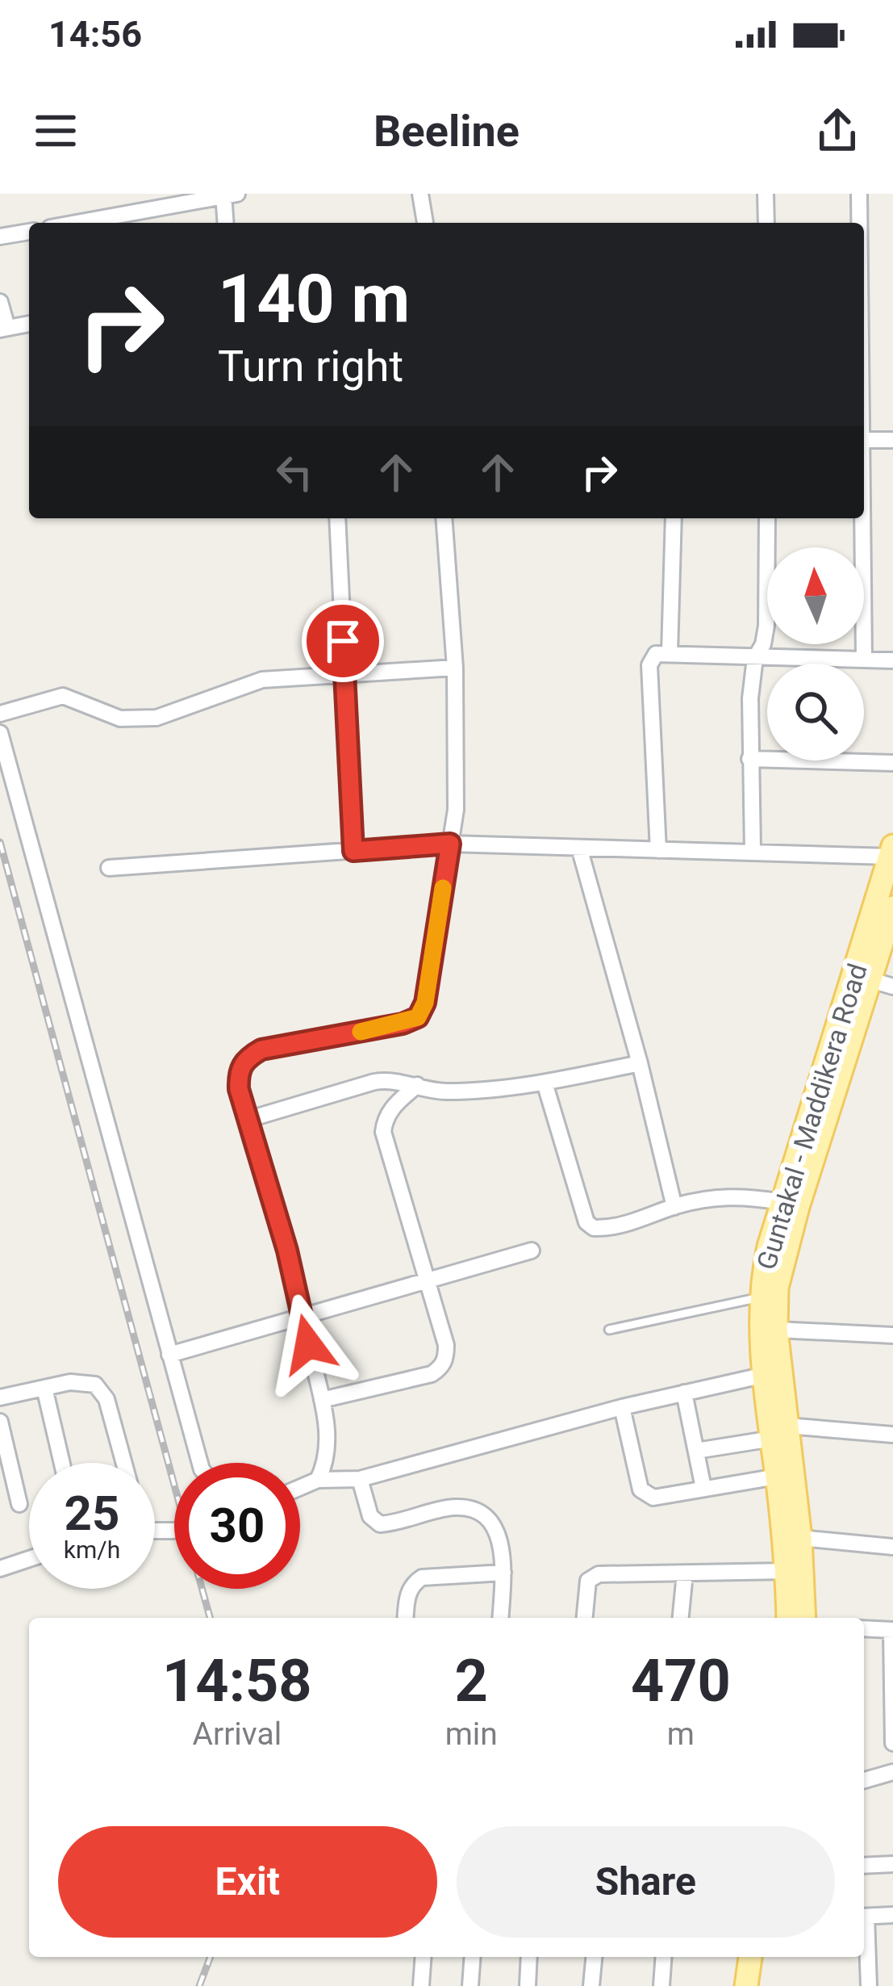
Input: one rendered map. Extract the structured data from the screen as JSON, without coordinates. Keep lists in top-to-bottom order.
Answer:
{
  "streets": {
    "main road": ["Guntakal - Maddikera Road"]
  },
  "north": "top",
  "page": {
    "status": "14:56",
    "header": "Beeline",
    "turn": ["140 m", "Turn right"],
    "speed": "25 km/h",
    "limit": "30",
    "eta": [
      "14:58",
      "Arrival",
      "2",
      "min",
      "470",
      "m"
    ],
    "buttons": ["Exit", "Share"]
  }
}
